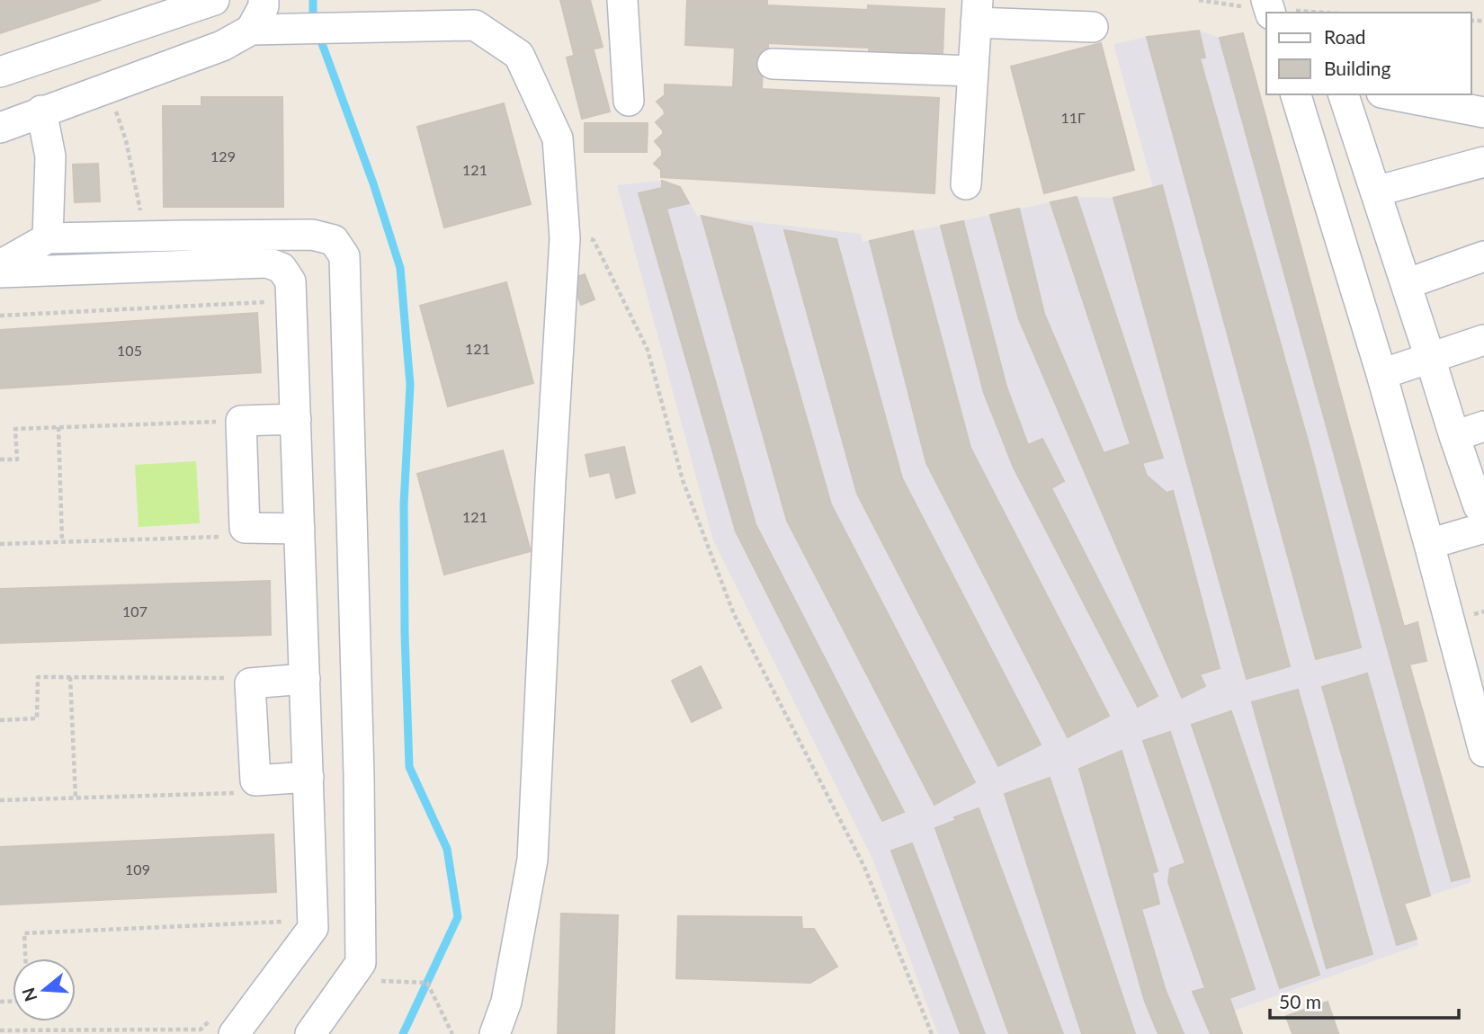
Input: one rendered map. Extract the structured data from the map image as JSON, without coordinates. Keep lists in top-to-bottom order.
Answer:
{
  "house_numbers": [
    "11Г",
    "129",
    "121",
    "121",
    "105",
    "121",
    "107",
    "109"
  ],
  "legend": ["Road", "Building"],
  "scale_bar": "50 m",
  "north": "left"
}
